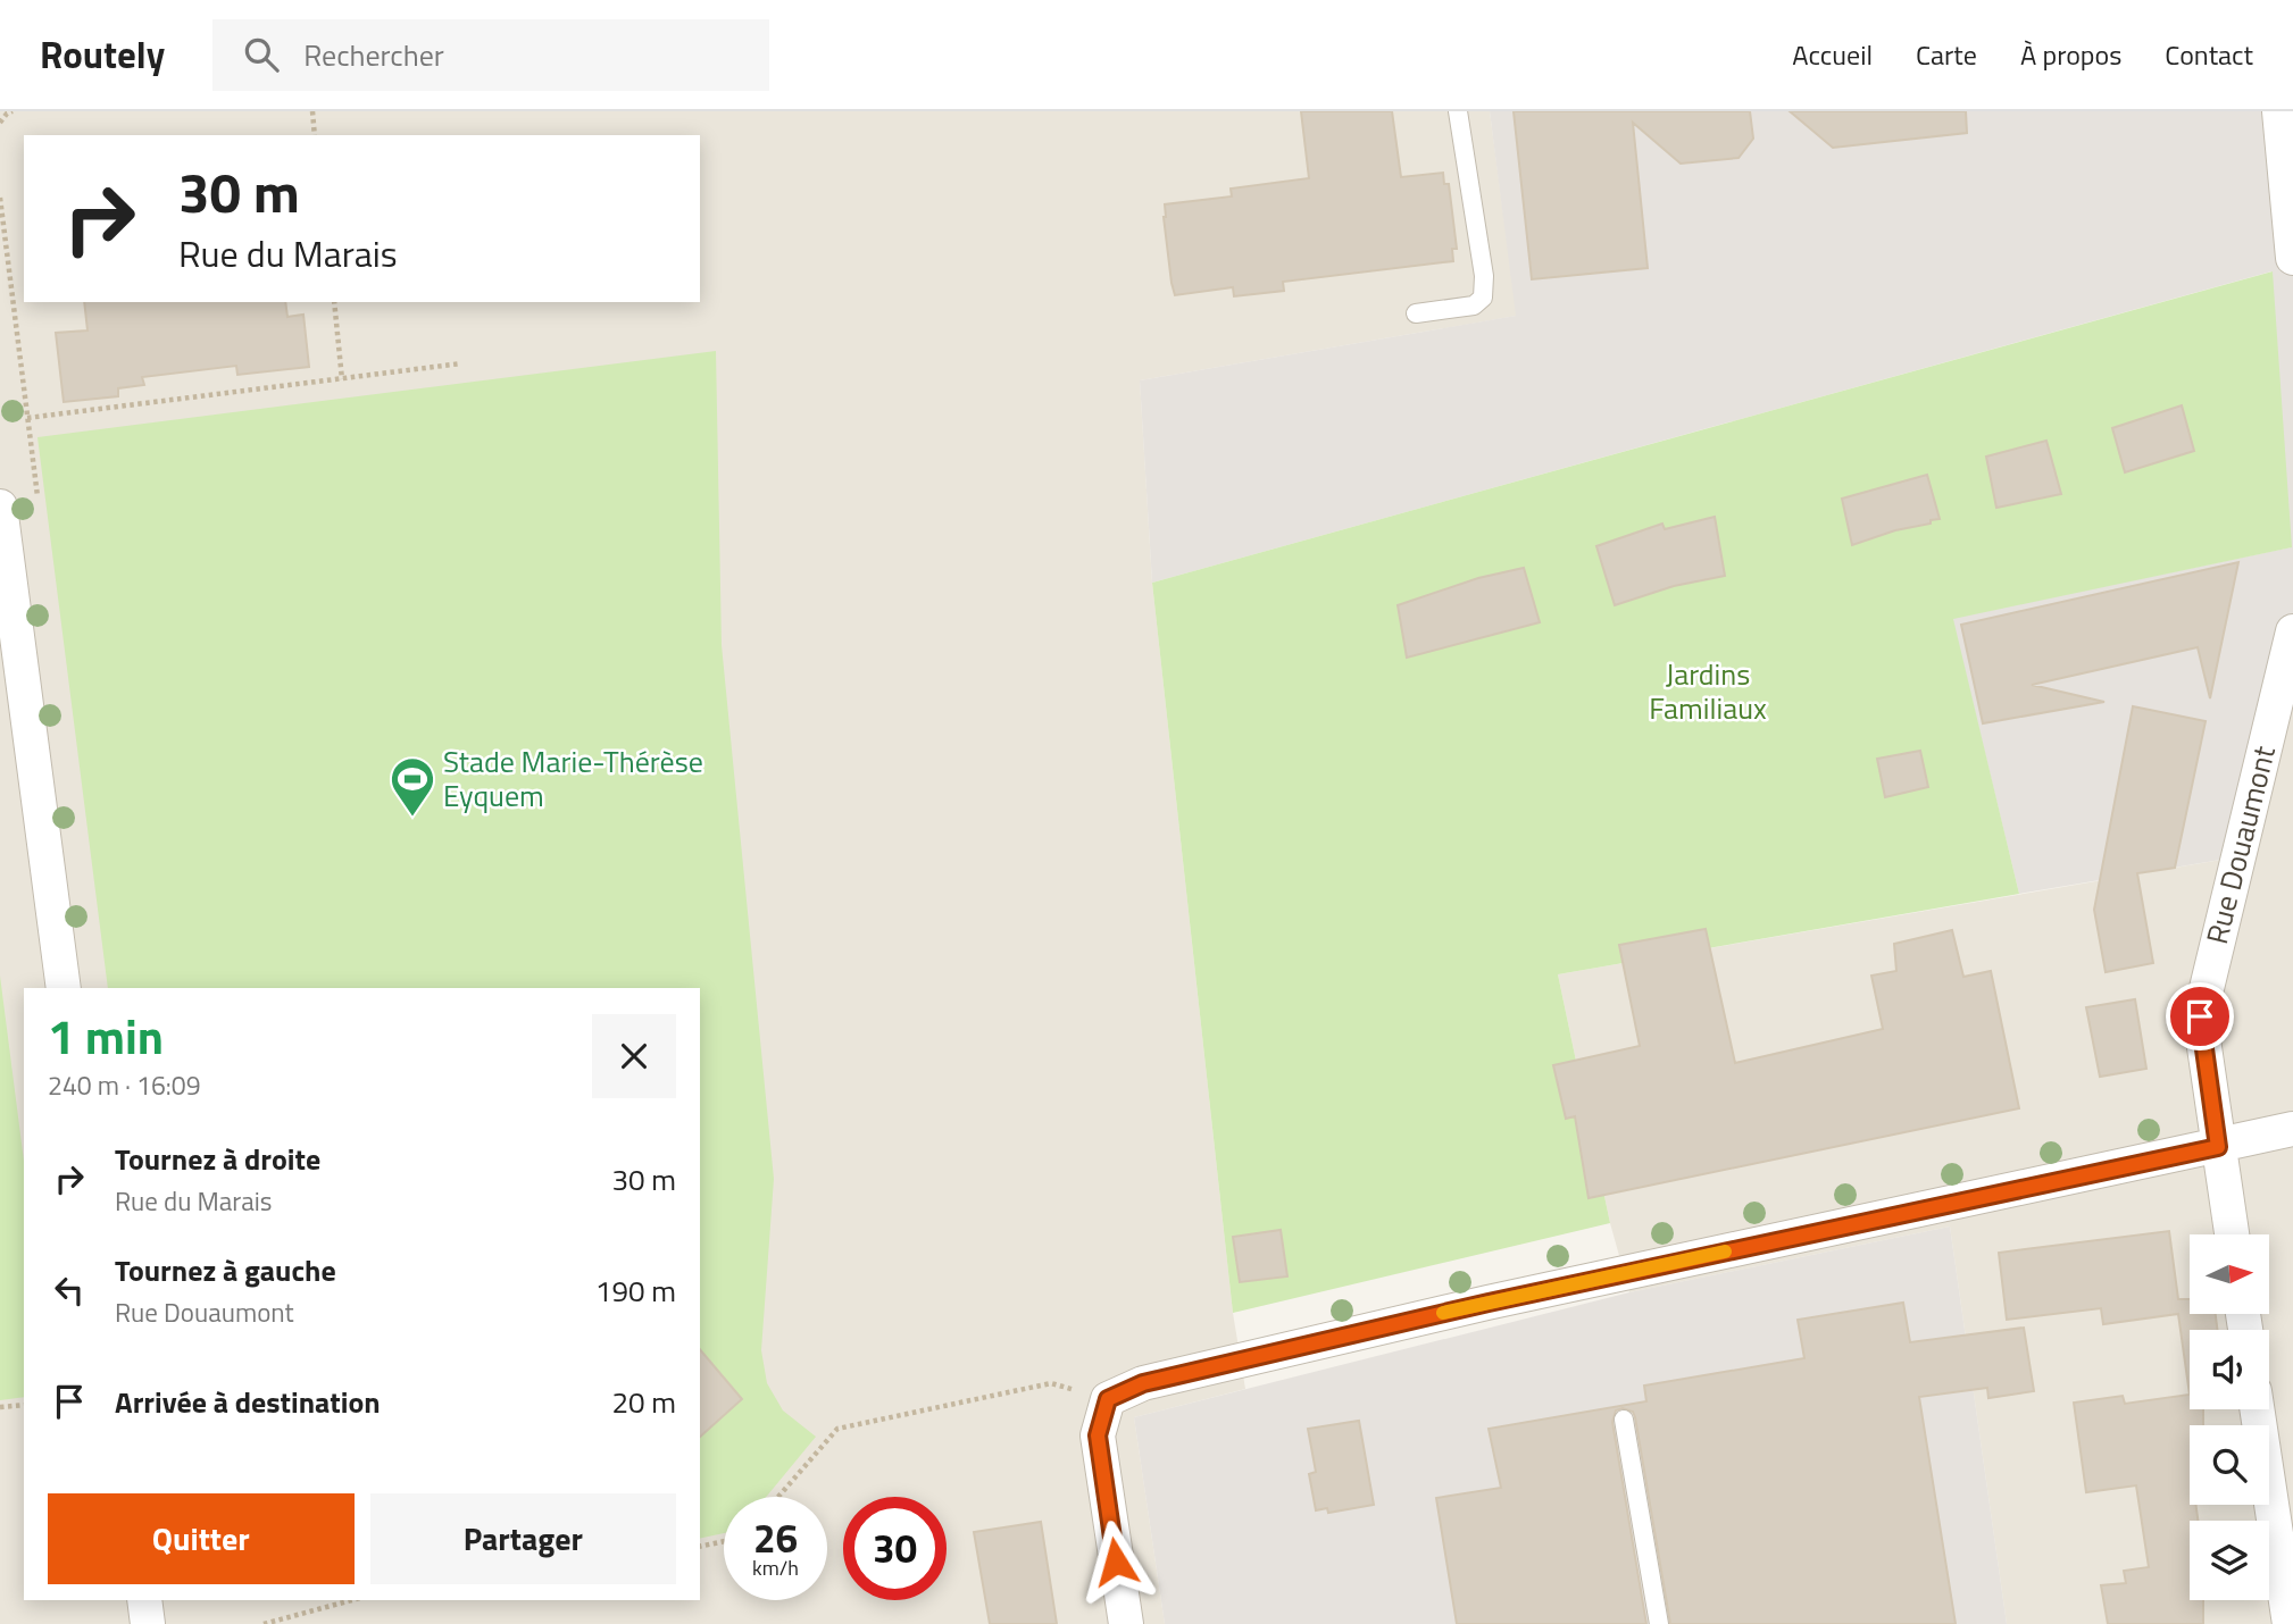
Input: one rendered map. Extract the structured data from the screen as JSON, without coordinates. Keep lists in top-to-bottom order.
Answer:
{
  "streets": {
    "street": ["Rue Douaumont"]
  },
  "parks": ["Jardins Familiaux"],
  "places": {
    "sports": ["Stade Marie-Thérèse Eyquem"]
  },
  "north": "right",
  "page": {
    "header": "Routely",
    "search": "Rechercher",
    "nav": [
      "Accueil",
      "Carte",
      "À propos",
      "Contact"
    ],
    "turn": ["30 m", "Rue du Marais"],
    "heading": ["1 min", "240 m · 16:09"],
    "list": [
      {
        "name": "Tournez à droite",
        "note": "Rue du Marais",
        "value": "30 m"
      },
      {
        "name": "Tournez à gauche",
        "note": "Rue Douaumont",
        "value": "190 m"
      },
      {
        "name": "Arrivée à destination",
        "value": "20 m"
      }
    ],
    "buttons": ["Quitter", "Partager"],
    "speed": "26 km/h",
    "limit": "30"
  }
}
